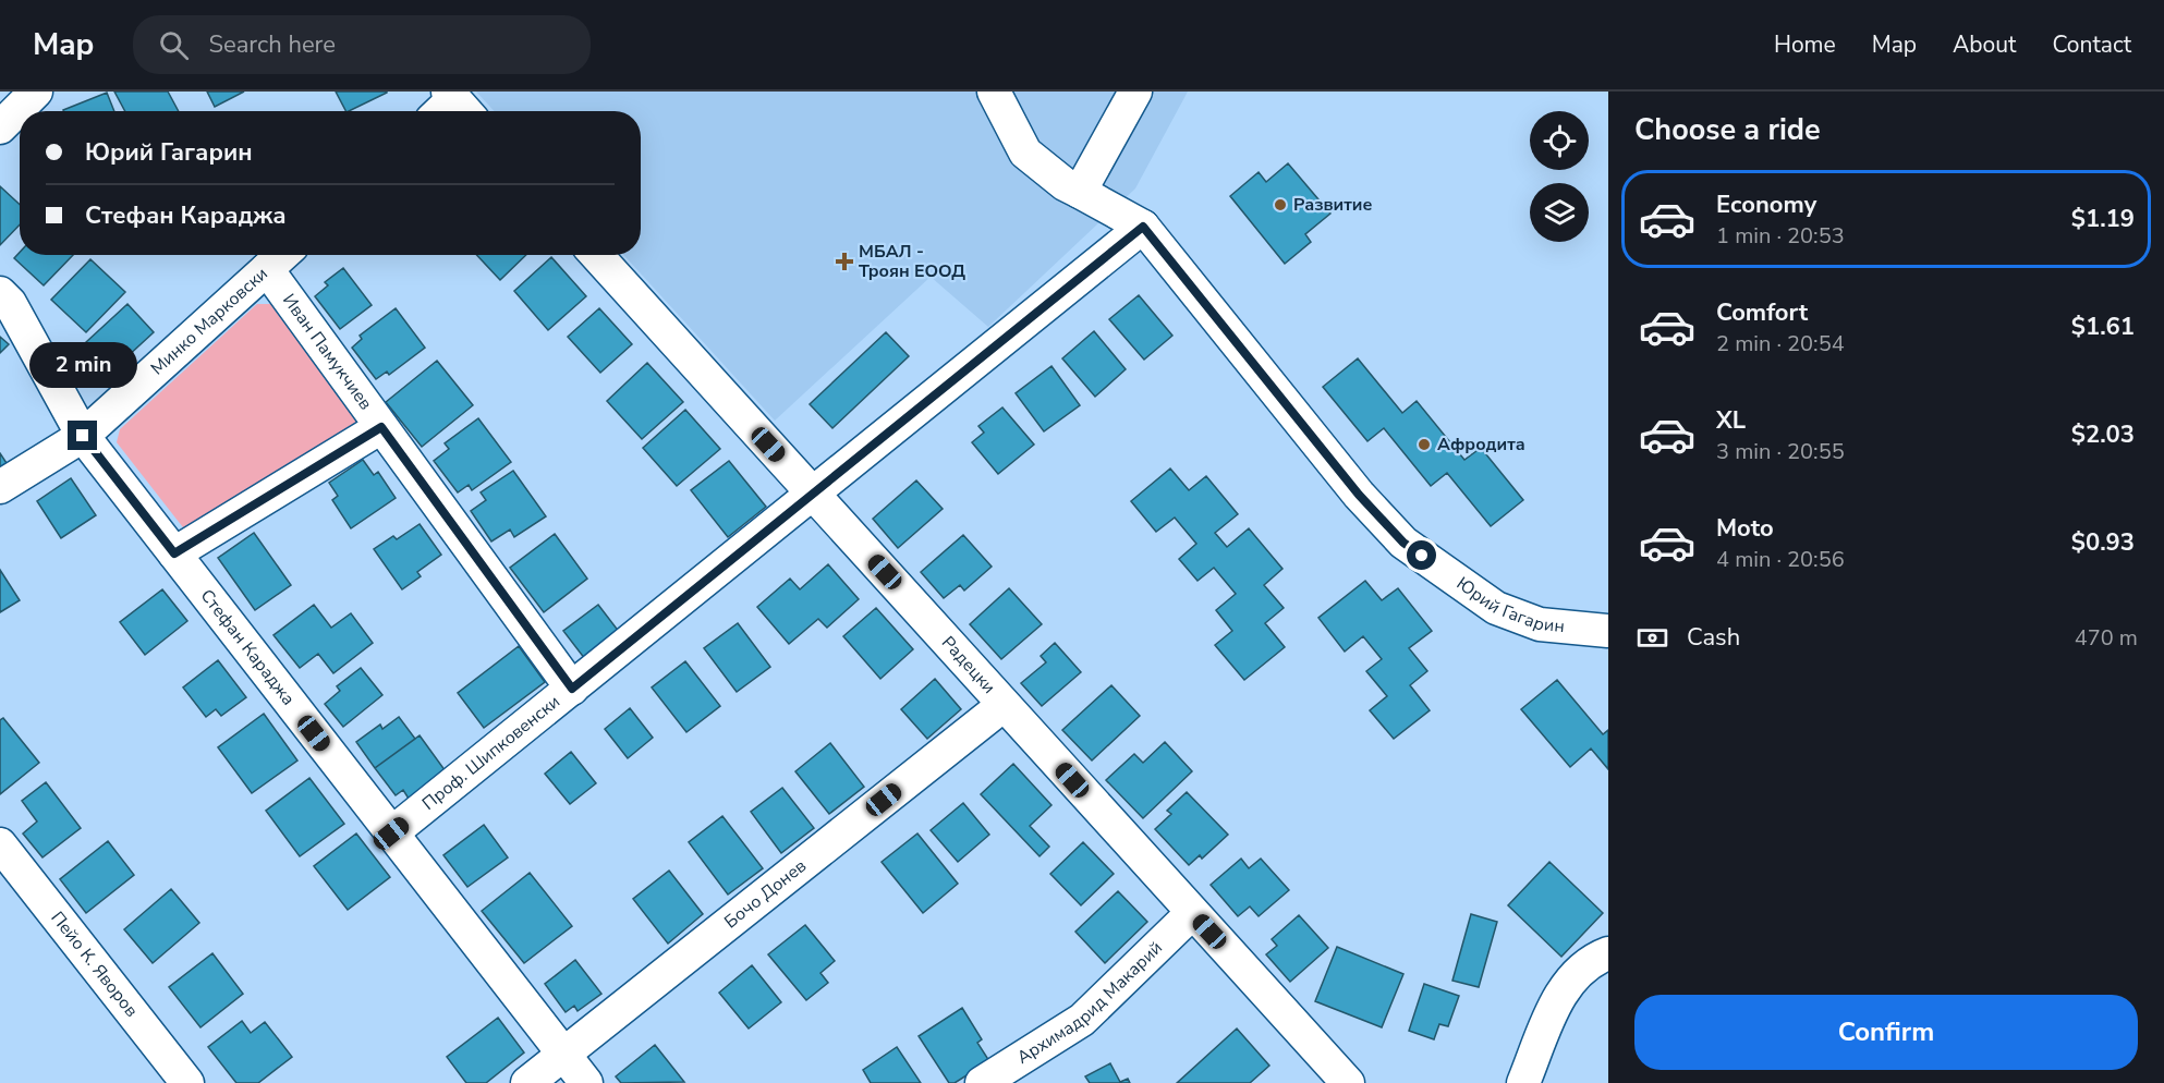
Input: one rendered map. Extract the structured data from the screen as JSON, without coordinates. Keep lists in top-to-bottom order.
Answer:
{
  "streets": {
    "street": [
      "Минко Марковски",
      "Иван Памукчиев",
      "Юрий Гагарин",
      "Стефан Караджа",
      "Радецки",
      "Проф. Шипковенски",
      "Бочо Донев",
      "Пейо К. Яворов",
      "Архимадрид Макарий"
    ]
  },
  "crossings": [
    ["Минко Марковски", "Иван Памукчиев"],
    ["Минко Марковски", "Стефан Караджа"],
    ["Иван Памукчиев", "Проф. Шипковенски"],
    ["Юрий Гагарин", "Проф. Шипковенски"],
    ["Стефан Караджа", "Проф. Шипковенски"],
    ["Стефан Караджа", "Бочо Донев"],
    ["Радецки", "Проф. Шипковенски"],
    ["Радецки", "Бочо Донев"],
    ["Радецки", "Архимадрид Макарий"]
  ],
  "places": {
    "other": ["Развитие", "Афродита"],
    "health": ["МБАЛ - Троян ЕООД"]
  },
  "page": {
    "header": "Map",
    "search": "Search here",
    "nav": [
      "Home",
      "Map",
      "About",
      "Contact"
    ],
    "heading": "Choose a ride",
    "banner": ["Юрий Гагарин", "Стефан Караджа"],
    "list": [
      {
        "name": "Economy",
        "note": "1 min · 20:53",
        "value": "$1.19"
      },
      {
        "name": "Comfort",
        "note": "2 min · 20:54",
        "value": "$1.61"
      },
      {
        "name": "XL",
        "note": "3 min · 20:55",
        "value": "$2.03"
      },
      {
        "name": "Moto",
        "note": "4 min · 20:56",
        "value": "$0.93"
      }
    ],
    "bubble": "2 min",
    "pay": ["Cash", "470 m"],
    "buttons": "Confirm"
  }
}
